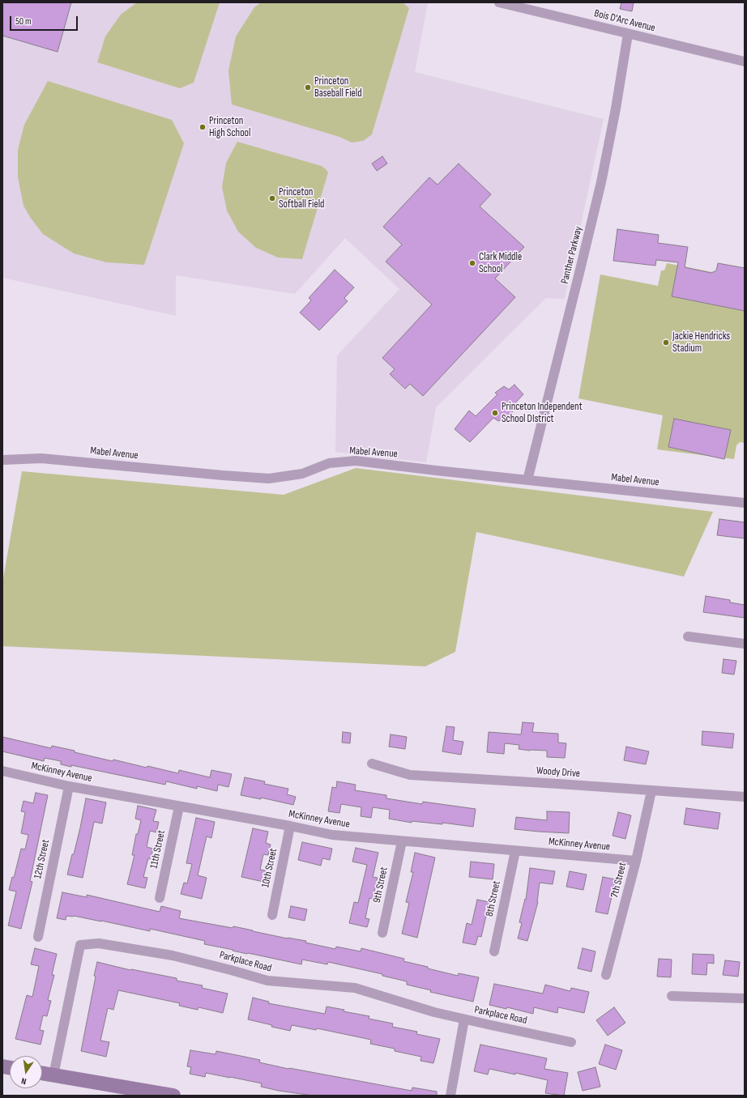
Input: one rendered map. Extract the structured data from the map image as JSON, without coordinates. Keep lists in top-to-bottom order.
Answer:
{
  "streets": {
    "street": [
      "Bois D'Arc Avenue",
      "Panther Parkway",
      "Mabel Avenue",
      "McKinney Avenue",
      "Woody Drive",
      "11th Street",
      "12th Street",
      "10th Street",
      "7th Street",
      "9th Street",
      "8th Street",
      "Parkplace Road"
    ]
  },
  "crossings": [
    ["Bois D'Arc Avenue", "Panther Parkway"],
    ["Panther Parkway", "Mabel Avenue"],
    ["McKinney Avenue", "11th Street"],
    ["McKinney Avenue", "12th Street"],
    ["McKinney Avenue", "10th Street"],
    ["McKinney Avenue", "7th Street"],
    ["McKinney Avenue", "9th Street"],
    ["McKinney Avenue", "8th Street"],
    ["Woody Drive", "7th Street"]
  ],
  "places": [
    "Princeton Baseball Field",
    "Princeton High School",
    "Princeton Softball Field",
    "Clark Middle School",
    "Jackie Hendricks Stadium",
    "Princeton Independent School DIstrict"
  ],
  "scale_bar": "50 m",
  "north": "bottom"
}
